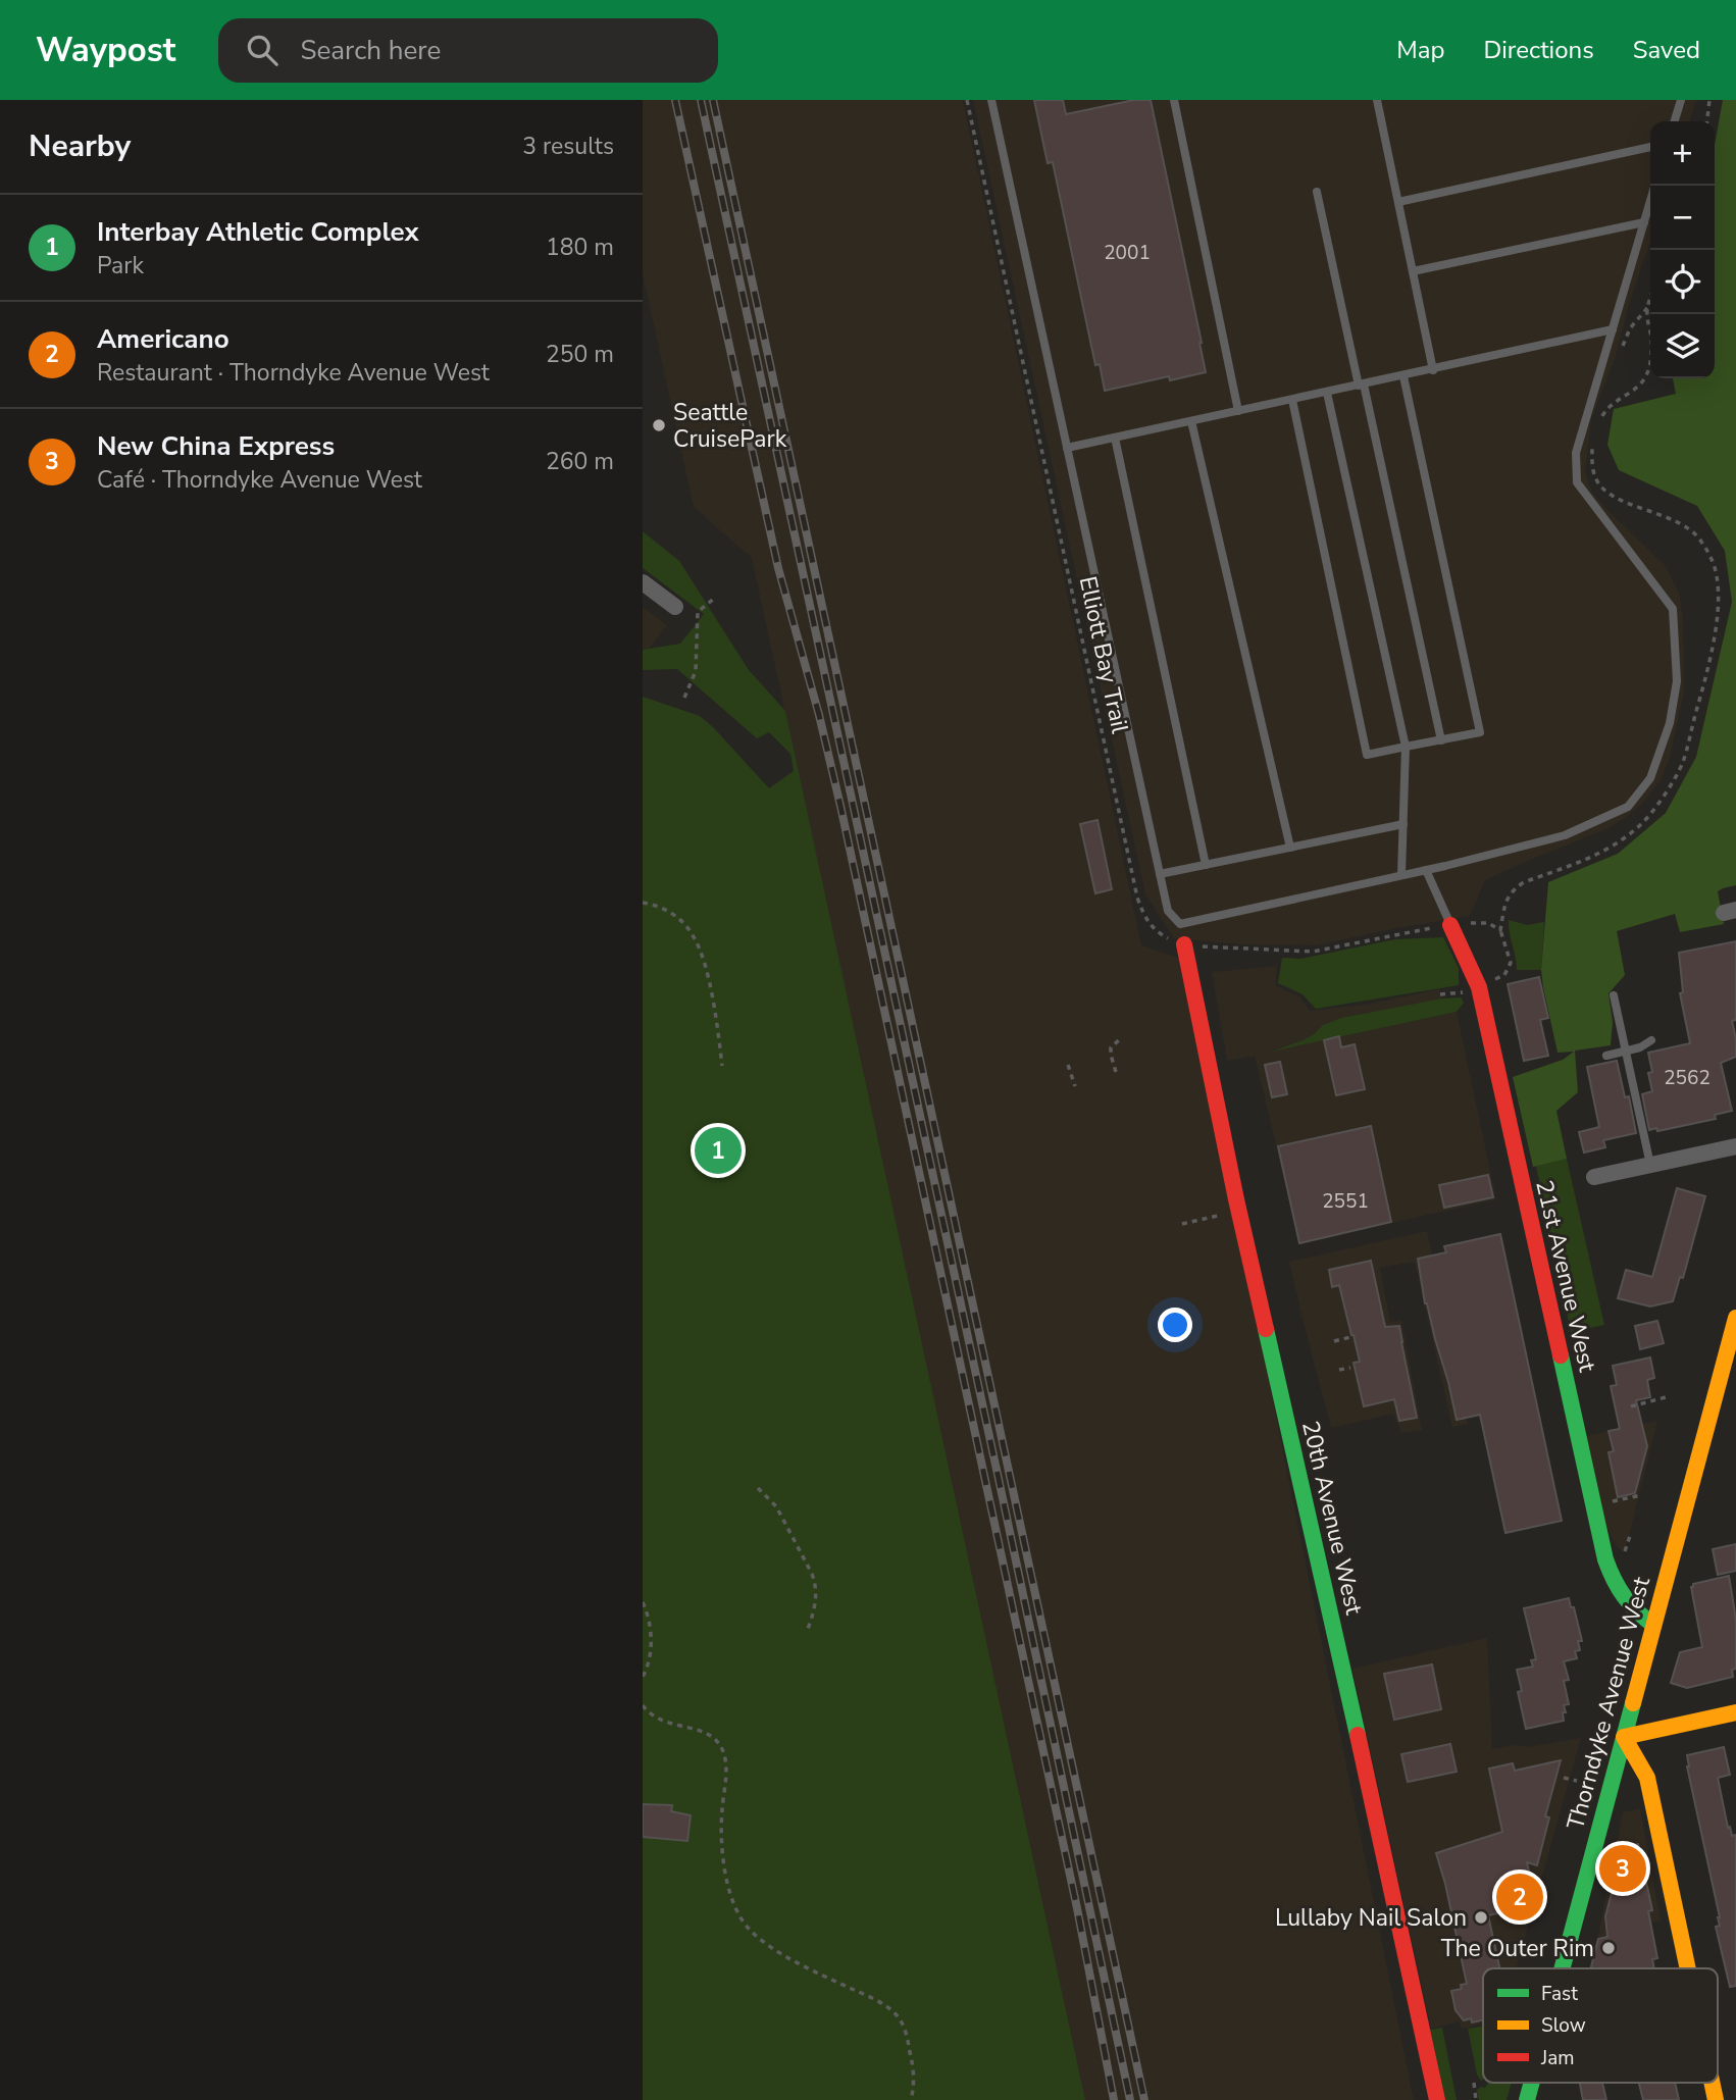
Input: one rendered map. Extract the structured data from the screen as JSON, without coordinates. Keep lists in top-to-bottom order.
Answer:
{
  "streets": {
    "street": ["21st Avenue West", "20th Avenue West", "Thorndyke Avenue West"],
    "path": ["Elliott Bay Trail"]
  },
  "crossings": [
    ["Elliott Bay Trail", "21st Avenue West"],
    ["Elliott Bay Trail", "20th Avenue West"],
    ["21st Avenue West", "Thorndyke Avenue West"]
  ],
  "places": ["Seattle CruisePark", "Lullaby Nail Salon", "The Outer Rim"],
  "house_numbers": ["2001", "2562", "2551"],
  "legend": ["Fast", "Slow", "Jam"],
  "page": {
    "header": "Waypost",
    "search": "Search here",
    "nav": ["Map", "Directions", "Saved"],
    "heading": ["Nearby", "3 results"],
    "map_buttons": ["+", "−"],
    "list": [
      {
        "mark": "1",
        "name": "Interbay Athletic Complex",
        "note": "Park",
        "value": "180 m"
      },
      {
        "mark": "2",
        "name": "Americano",
        "note": "Restaurant · Thorndyke Avenue West",
        "value": "250 m"
      },
      {
        "mark": "3",
        "name": "New China Express",
        "note": "Café · Thorndyke Avenue West",
        "value": "260 m"
      }
    ],
    "pins": ["1", "3", "2"]
  }
}
